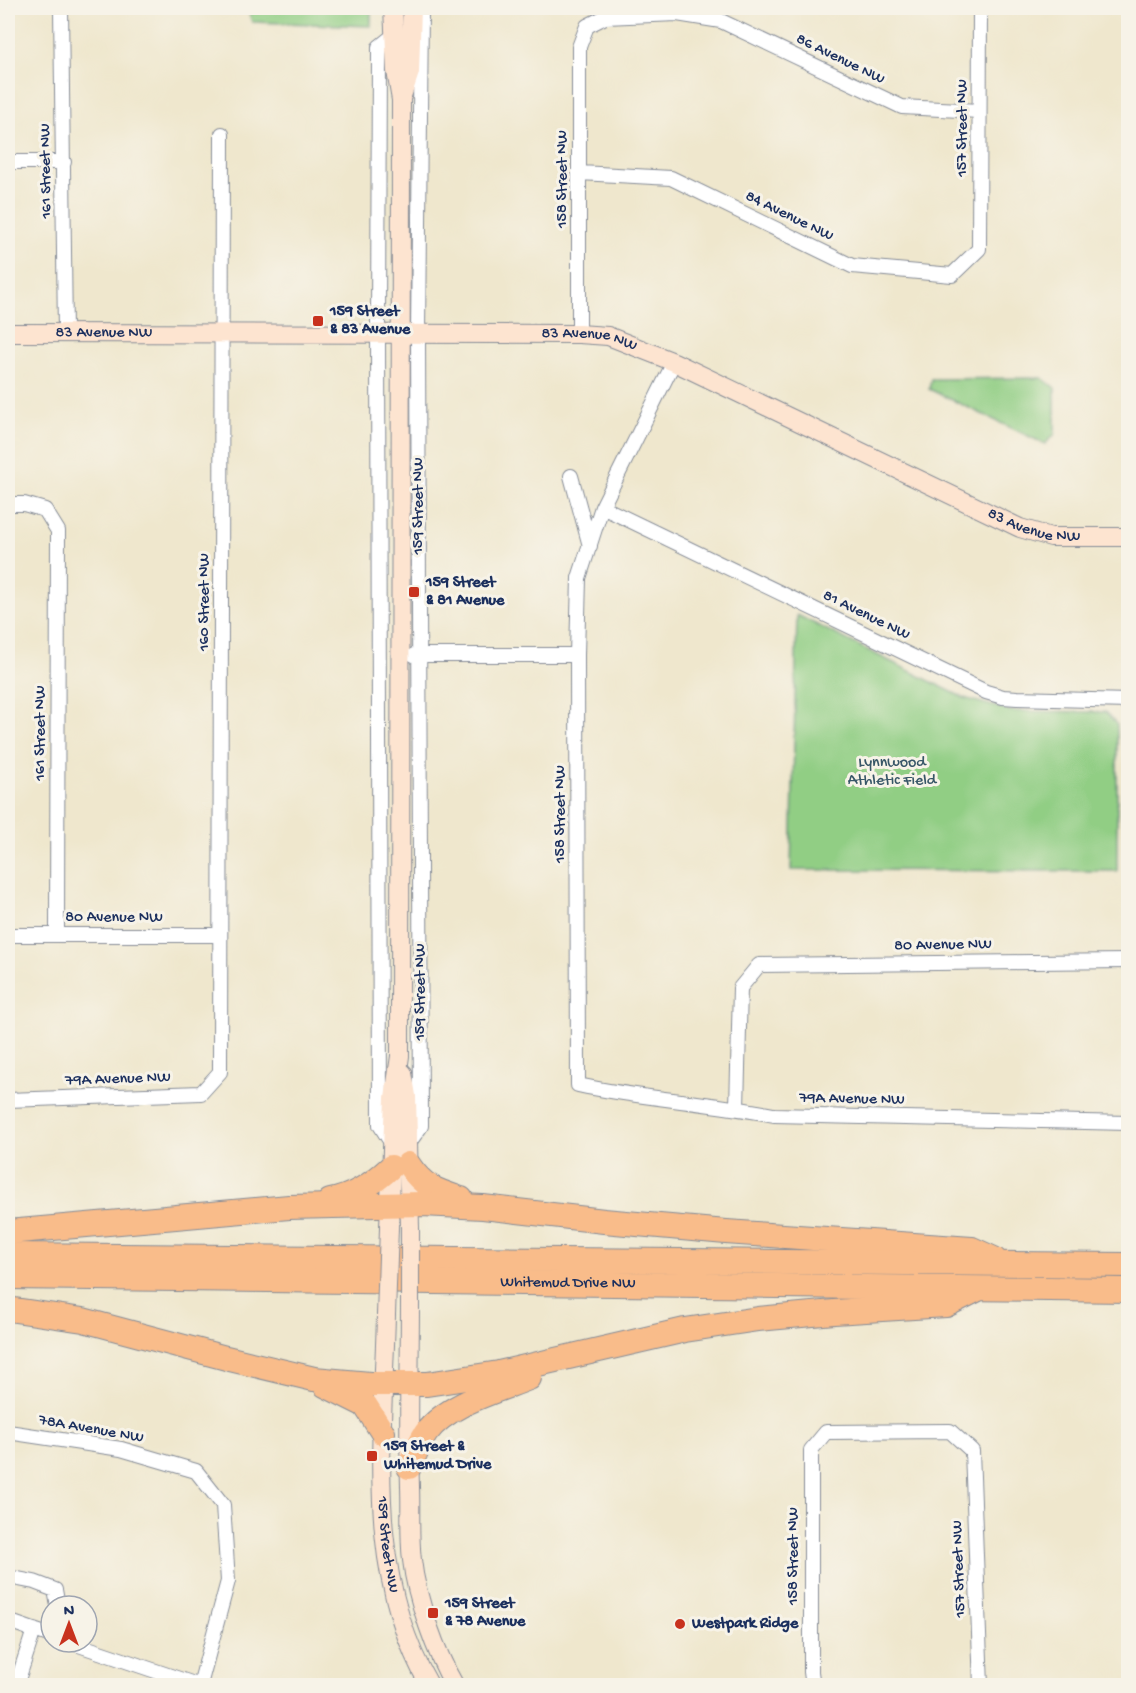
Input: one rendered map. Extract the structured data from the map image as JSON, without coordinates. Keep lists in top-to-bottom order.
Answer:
{
  "streets": {
    "highway": ["Whitemud Drive NW"],
    "street": [
      "86 Avenue NW",
      "157 Street NW",
      "161 Street NW",
      "158 Street NW",
      "84 Avenue NW",
      "83 Avenue NW",
      "159 Street NW",
      "160 Street NW",
      "81 Avenue NW",
      "80 Avenue NW",
      "79A Avenue NW",
      "78A Avenue NW"
    ]
  },
  "crossings": [
    ["86 Avenue NW", "157 Street NW"],
    ["86 Avenue NW", "158 Street NW"],
    ["157 Street NW", "158 Street NW"],
    ["157 Street NW", "84 Avenue NW"],
    ["161 Street NW", "83 Avenue NW"],
    ["161 Street NW", "80 Avenue NW"],
    ["158 Street NW", "84 Avenue NW"],
    ["158 Street NW", "83 Avenue NW"],
    ["158 Street NW", "81 Avenue NW"],
    ["158 Street NW", "79A Avenue NW"],
    ["83 Avenue NW", "159 Street NW"],
    ["83 Avenue NW", "160 Street NW"],
    ["160 Street NW", "80 Avenue NW"],
    ["160 Street NW", "79A Avenue NW"],
    ["80 Avenue NW", "79A Avenue NW"]
  ],
  "parks": ["Lynnwood Athletic Field"],
  "places": {
    "transit": [
      "159 Street & 83 Avenue",
      "159 Street & 81 Avenue",
      "159 Street & Whitemud Drive",
      "159 Street & 78 Avenue"
    ],
    "other": ["Westpark Ridge"]
  },
  "north": "top"
}
